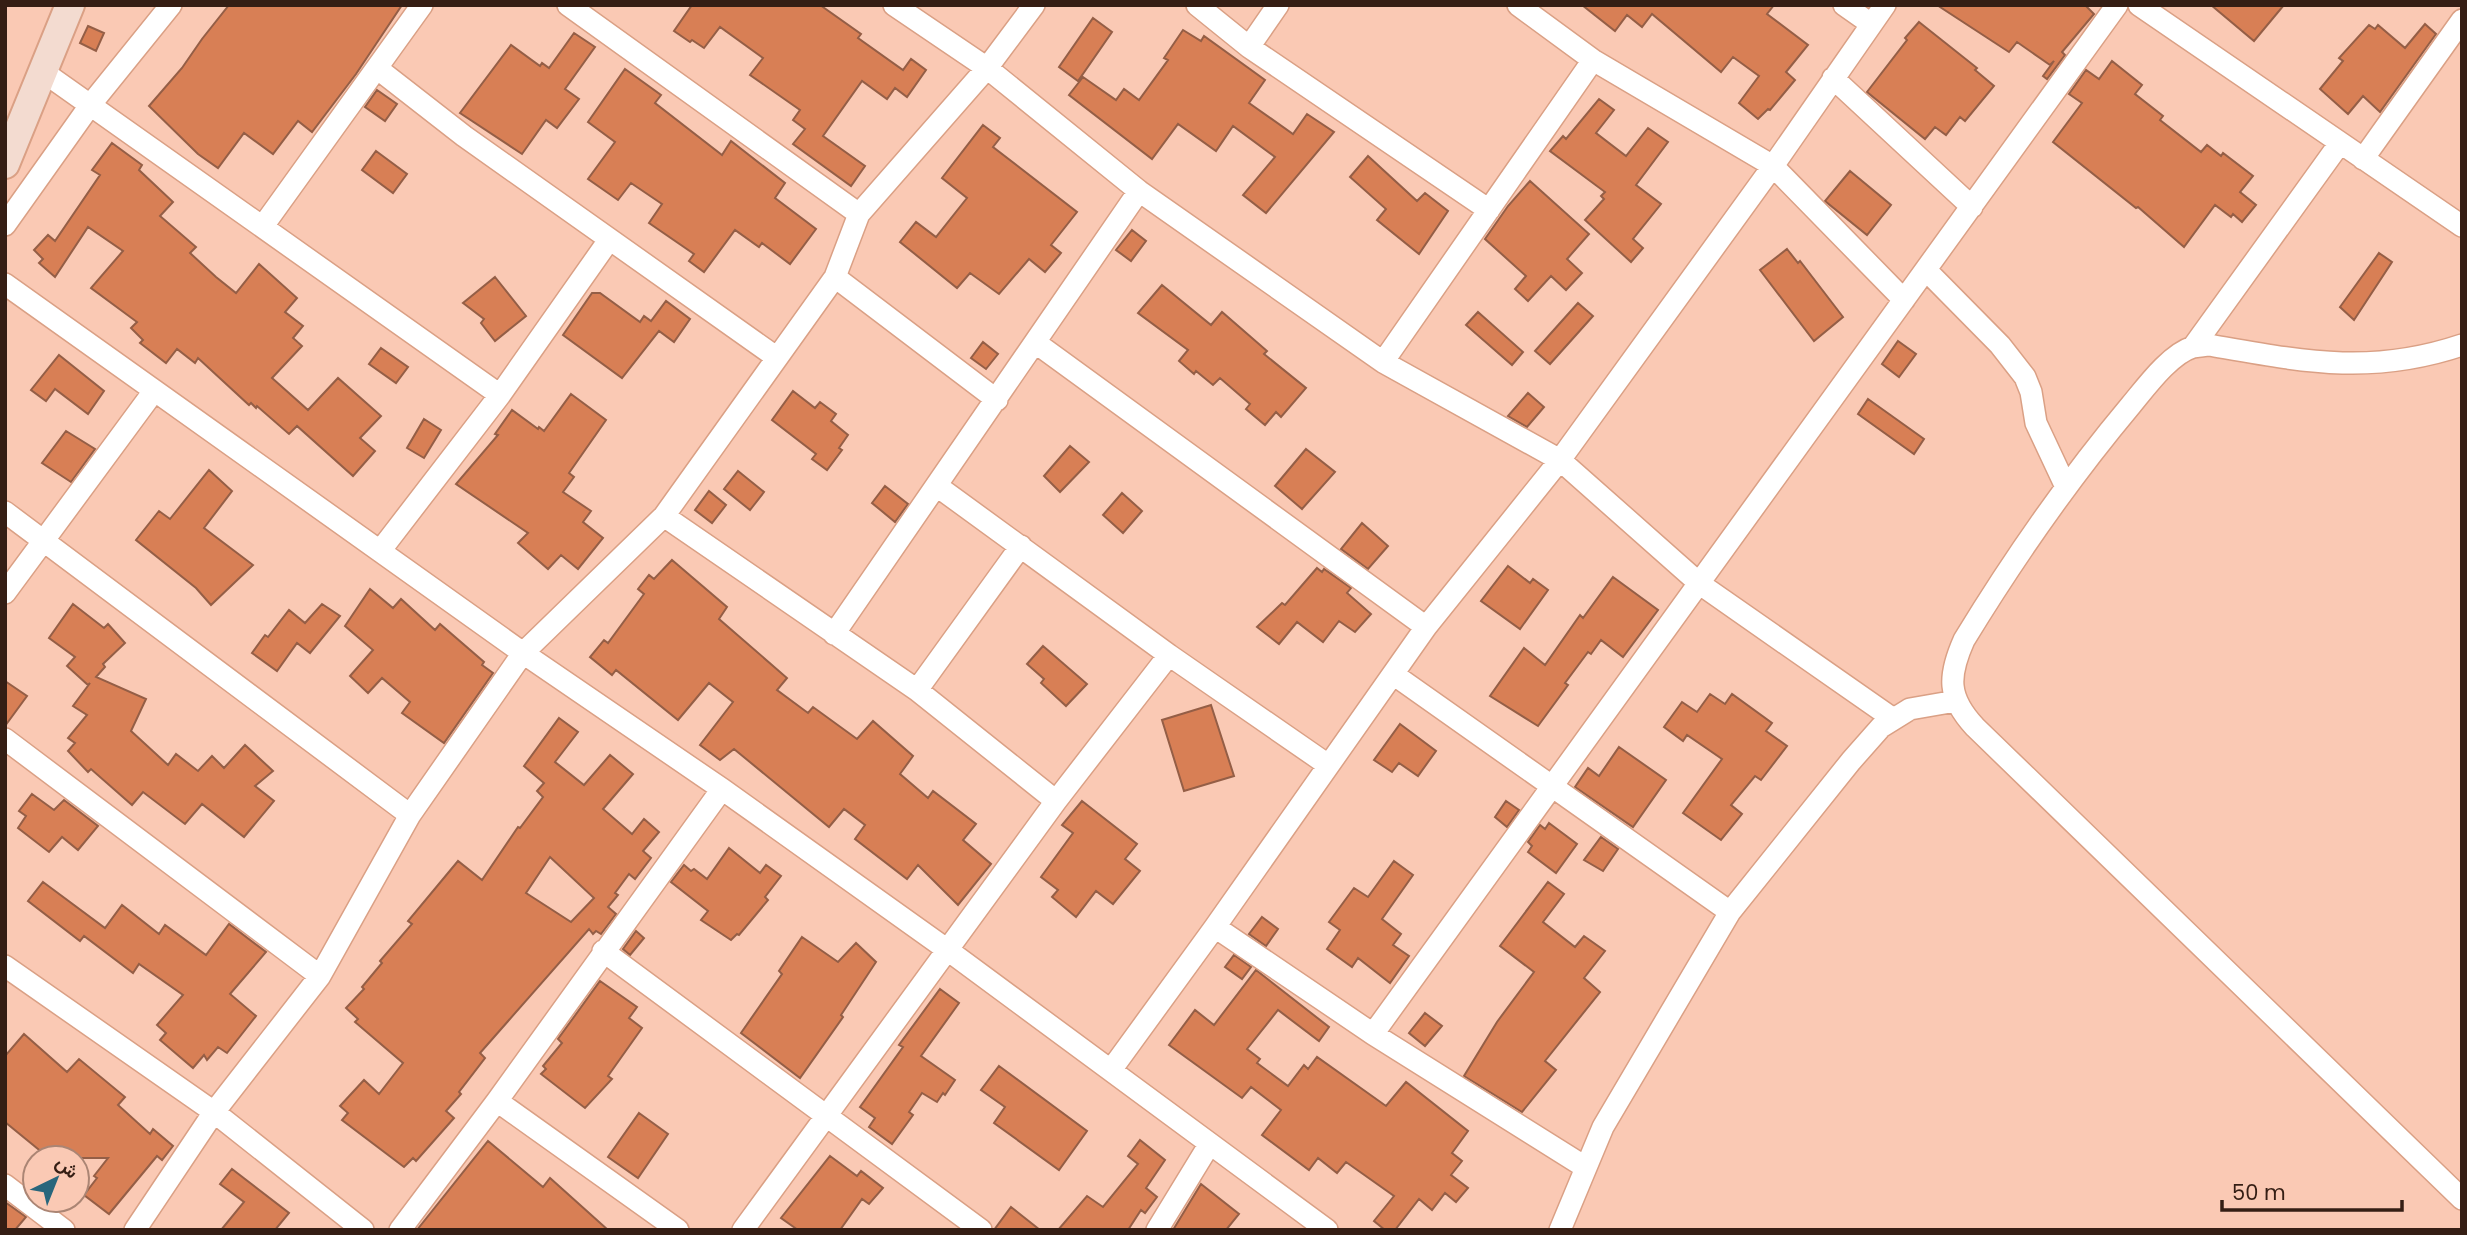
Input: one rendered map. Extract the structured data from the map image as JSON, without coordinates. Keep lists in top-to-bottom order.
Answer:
{
  "scale_bar": "50 m",
  "north": "top right"
}
